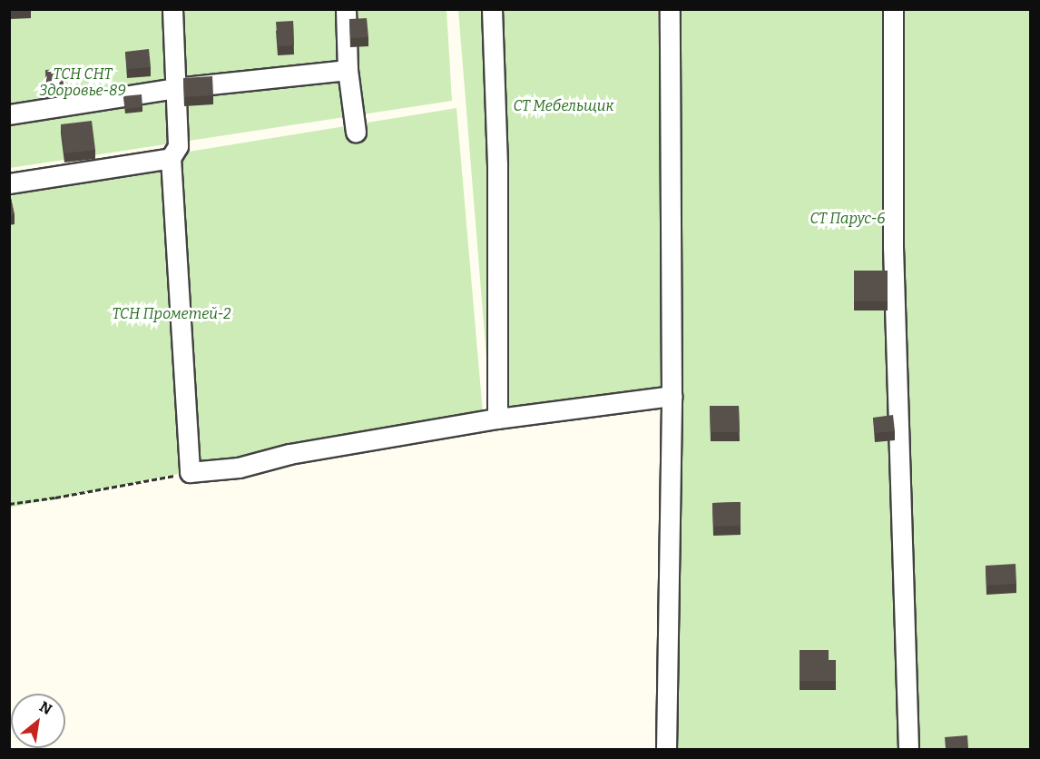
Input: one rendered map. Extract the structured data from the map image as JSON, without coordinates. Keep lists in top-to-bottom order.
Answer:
{
  "parks": [
    "ТСН СНТ Здоровье-89",
    "СТ Мебельщик",
    "СТ Парус-6",
    "ТСН Прометей-2"
  ],
  "north": "top right"
}
